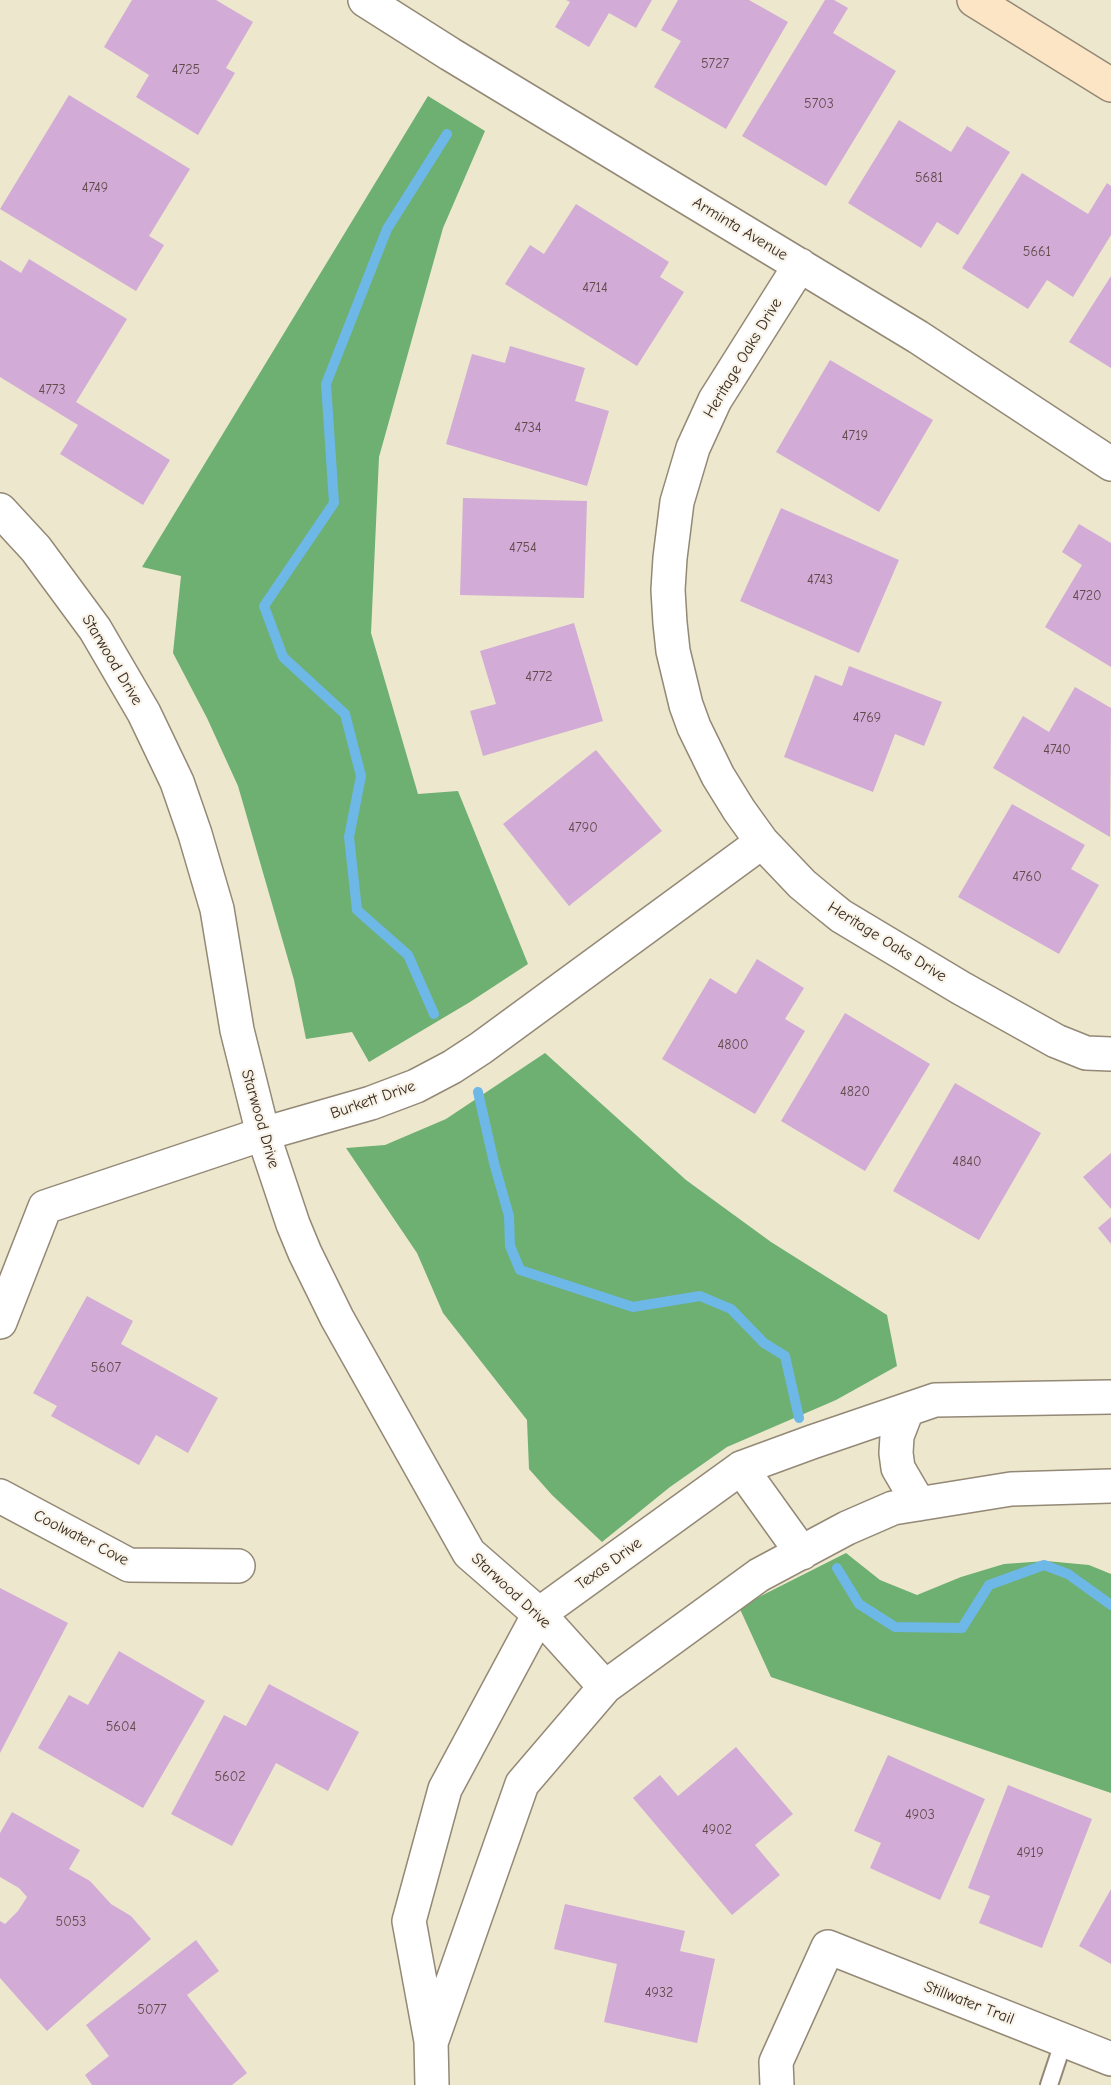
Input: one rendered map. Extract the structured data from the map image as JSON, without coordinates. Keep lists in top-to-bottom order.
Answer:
{
  "streets": {
    "street": [
      "Arminta Avenue",
      "Heritage Oaks Drive",
      "Starwood Drive",
      "Burkett Drive",
      "Coolwater Cove",
      "Texas Drive",
      "Stillwater Trail"
    ]
  },
  "crossings": [
    ["Arminta Avenue", "Heritage Oaks Drive"],
    ["Heritage Oaks Drive", "Burkett Drive"],
    ["Starwood Drive", "Burkett Drive"],
    ["Starwood Drive", "Texas Drive"]
  ],
  "house_numbers": [
    "5727",
    "4725",
    "5703",
    "5681",
    "4749",
    "5661",
    "4714",
    "4773",
    "4734",
    "4719",
    "4754",
    "4743",
    "4720",
    "4772",
    "4769",
    "4740",
    "4790",
    "4760",
    "4800",
    "4820",
    "4840",
    "5607",
    "5604",
    "5602",
    "4903",
    "4902",
    "4919",
    "5053",
    "4932",
    "5077"
  ]
}
